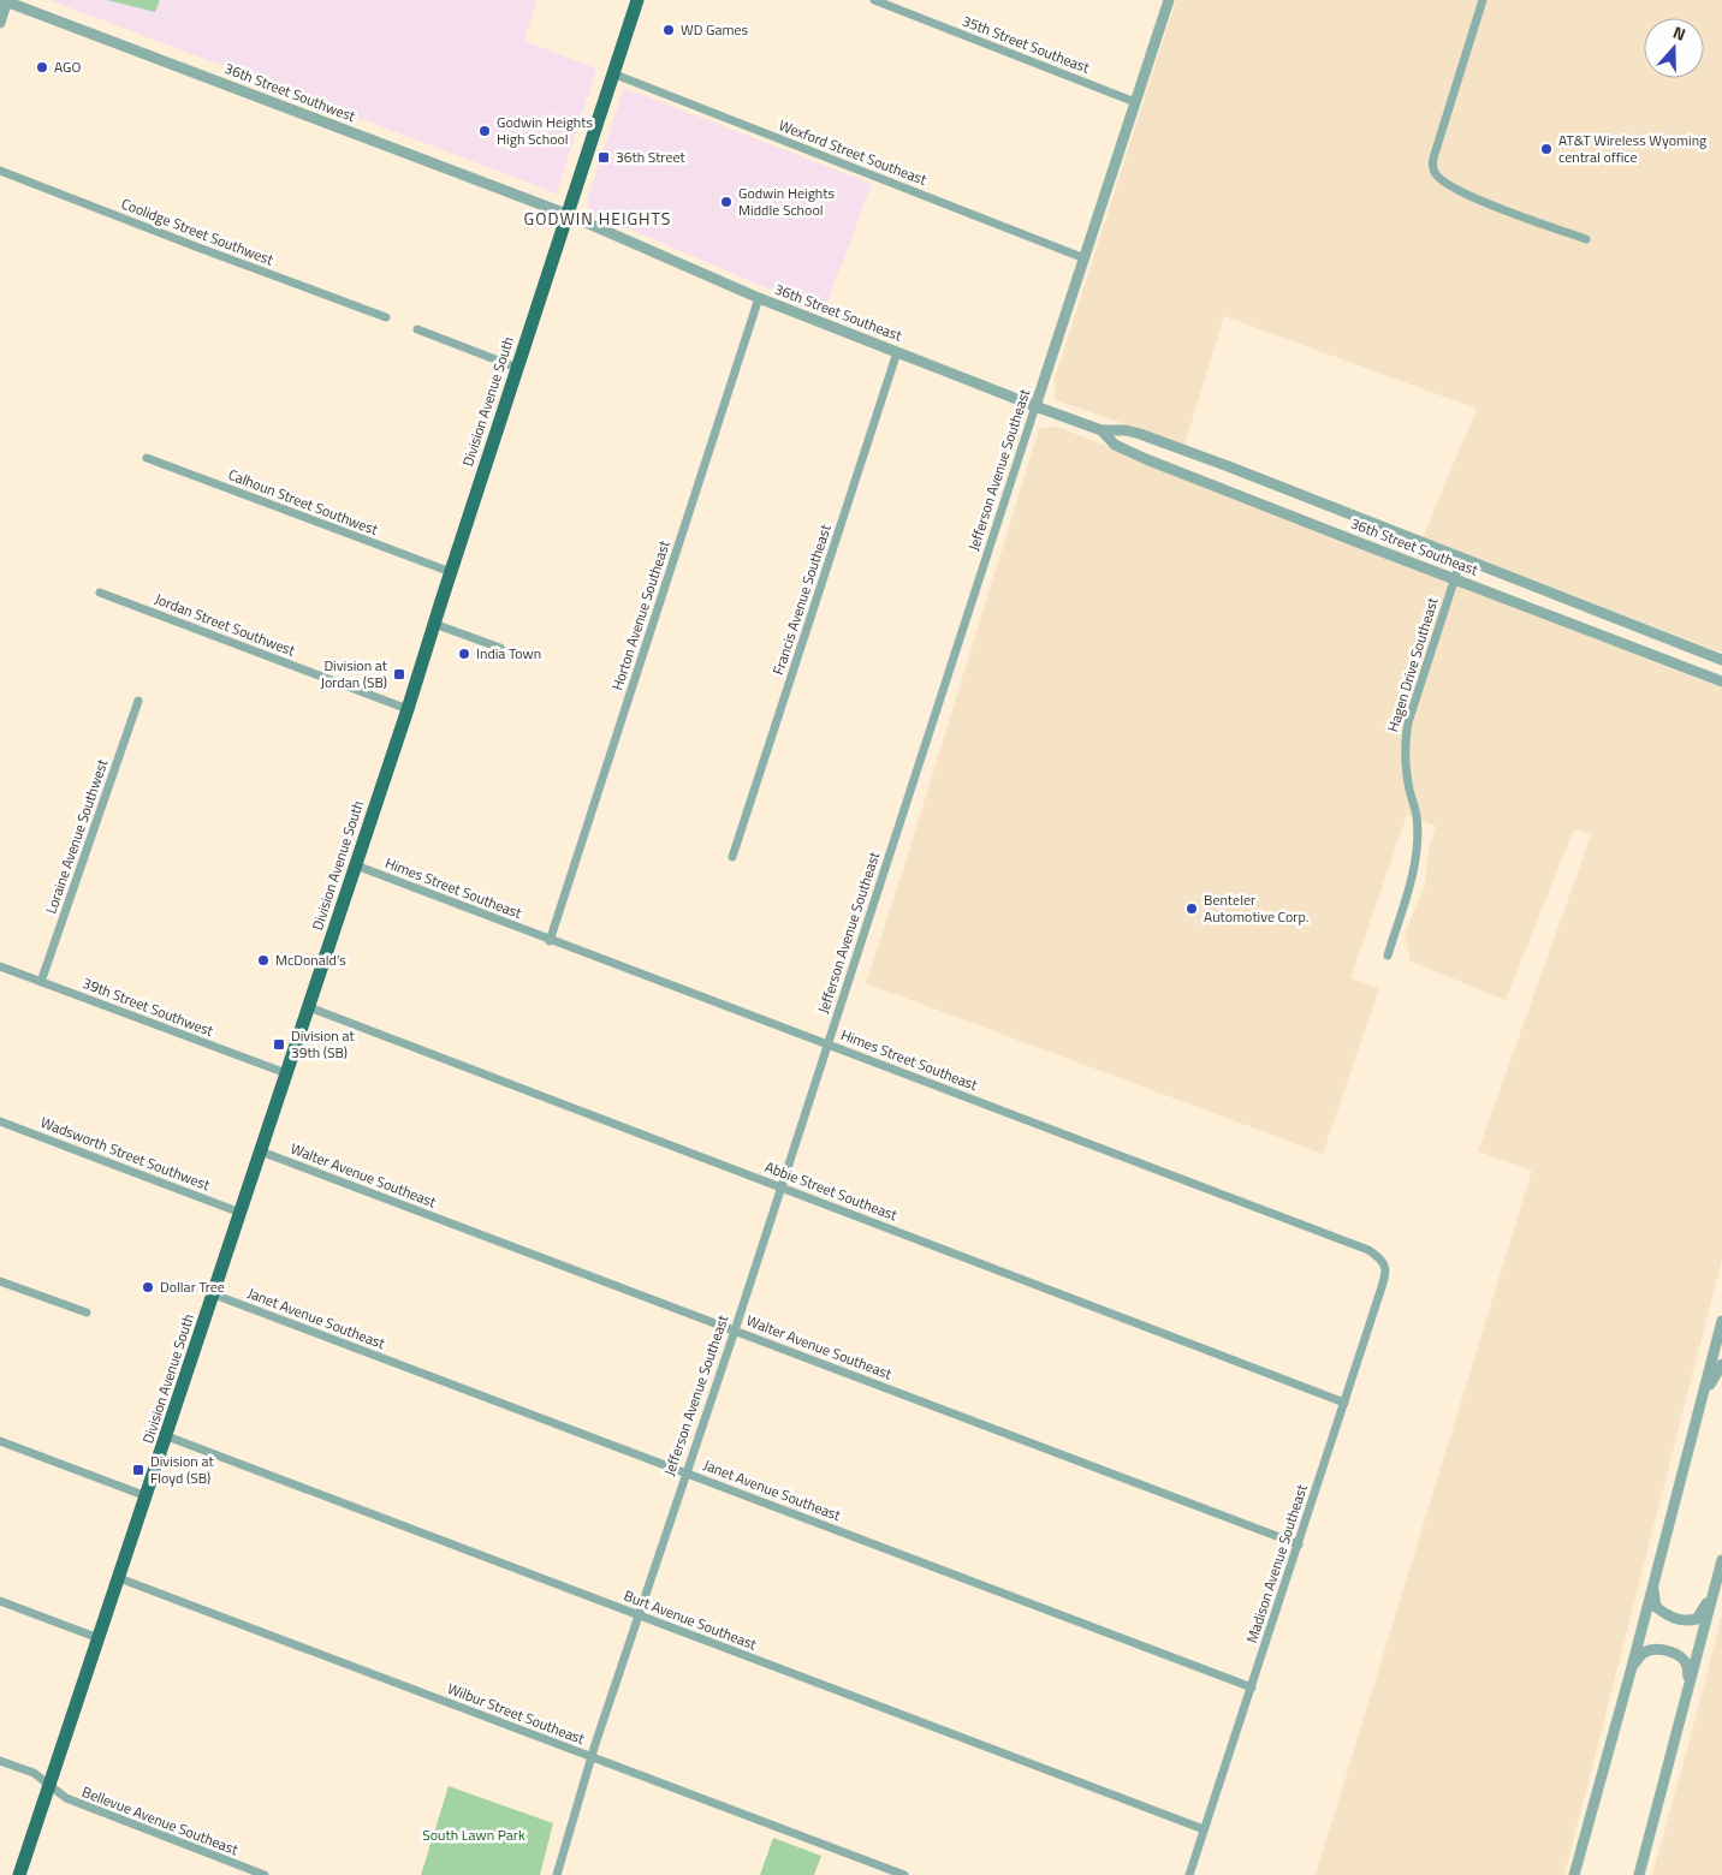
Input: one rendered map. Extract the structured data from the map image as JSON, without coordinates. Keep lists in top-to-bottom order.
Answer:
{
  "streets": {
    "main road": ["Division Avenue South"],
    "street": [
      "35th Street Southeast",
      "36th Street Southwest",
      "Wexford Street Southeast",
      "Coolidge Street Southwest",
      "36th Street Southeast",
      "Jefferson Avenue Southeast",
      "Calhoun Street Southwest",
      "Francis Avenue Southeast",
      "Horton Avenue Southeast",
      "Jordan Street Southwest",
      "Hagen Drive Southeast",
      "Loraine Avenue Southwest",
      "Himes Street Southeast",
      "39th Street Southwest",
      "Wadsworth Street Southwest",
      "Walter Avenue Southeast",
      "Abbie Street Southeast",
      "Janet Avenue Southeast",
      "Madison Avenue Southeast",
      "Burt Avenue Southeast",
      "Wilbur Street Southeast",
      "Bellevue Avenue Southeast"
    ]
  },
  "crossings": [
    ["35th Street Southeast", "Jefferson Avenue Southeast"],
    ["36th Street Southwest", "36th Street Southeast"],
    ["36th Street Southwest", "Division Avenue South"],
    ["Wexford Street Southeast", "Division Avenue South"],
    ["Wexford Street Southeast", "Jefferson Avenue Southeast"],
    ["36th Street Southeast", "Division Avenue South"],
    ["36th Street Southeast", "Jefferson Avenue Southeast"],
    ["36th Street Southeast", "Francis Avenue Southeast"],
    ["36th Street Southeast", "Horton Avenue Southeast"],
    ["36th Street Southeast", "Hagen Drive Southeast"],
    ["Division Avenue South", "Calhoun Street Southwest"],
    ["Division Avenue South", "Jordan Street Southwest"],
    ["Division Avenue South", "Himes Street Southeast"],
    ["Division Avenue South", "39th Street Southwest"],
    ["Division Avenue South", "Wadsworth Street Southwest"],
    ["Division Avenue South", "Walter Avenue Southeast"],
    ["Division Avenue South", "Abbie Street Southeast"],
    ["Division Avenue South", "Janet Avenue Southeast"],
    ["Division Avenue South", "Burt Avenue Southeast"],
    ["Division Avenue South", "Wilbur Street Southeast"],
    ["Division Avenue South", "Bellevue Avenue Southeast"],
    ["Jefferson Avenue Southeast", "Himes Street Southeast"],
    ["Jefferson Avenue Southeast", "Walter Avenue Southeast"],
    ["Jefferson Avenue Southeast", "Abbie Street Southeast"],
    ["Jefferson Avenue Southeast", "Janet Avenue Southeast"],
    ["Jefferson Avenue Southeast", "Burt Avenue Southeast"],
    ["Jefferson Avenue Southeast", "Wilbur Street Southeast"],
    ["Horton Avenue Southeast", "Himes Street Southeast"],
    ["Loraine Avenue Southwest", "39th Street Southwest"],
    ["Himes Street Southeast", "Madison Avenue Southeast"],
    ["Walter Avenue Southeast", "Madison Avenue Southeast"],
    ["Abbie Street Southeast", "Madison Avenue Southeast"],
    ["Janet Avenue Southeast", "Madison Avenue Southeast"],
    ["Madison Avenue Southeast", "Burt Avenue Southeast"]
  ],
  "districts": ["GODWIN HEIGHTS"],
  "parks": ["South Lawn Park"],
  "places": {
    "other": [
      "WD Games",
      "AGO",
      "Godwin Heights High School",
      "AT&T Wireless Wyoming central office",
      "Godwin Heights Middle School",
      "India Town",
      "Benteler Automotive Corp.",
      "McDonald's",
      "Dollar Tree"
    ],
    "transit": [
      "36th Street",
      "Division at Jordan (SB)",
      "Division at 39th (SB)",
      "Division at Floyd (SB)"
    ]
  },
  "north": "top"
}
